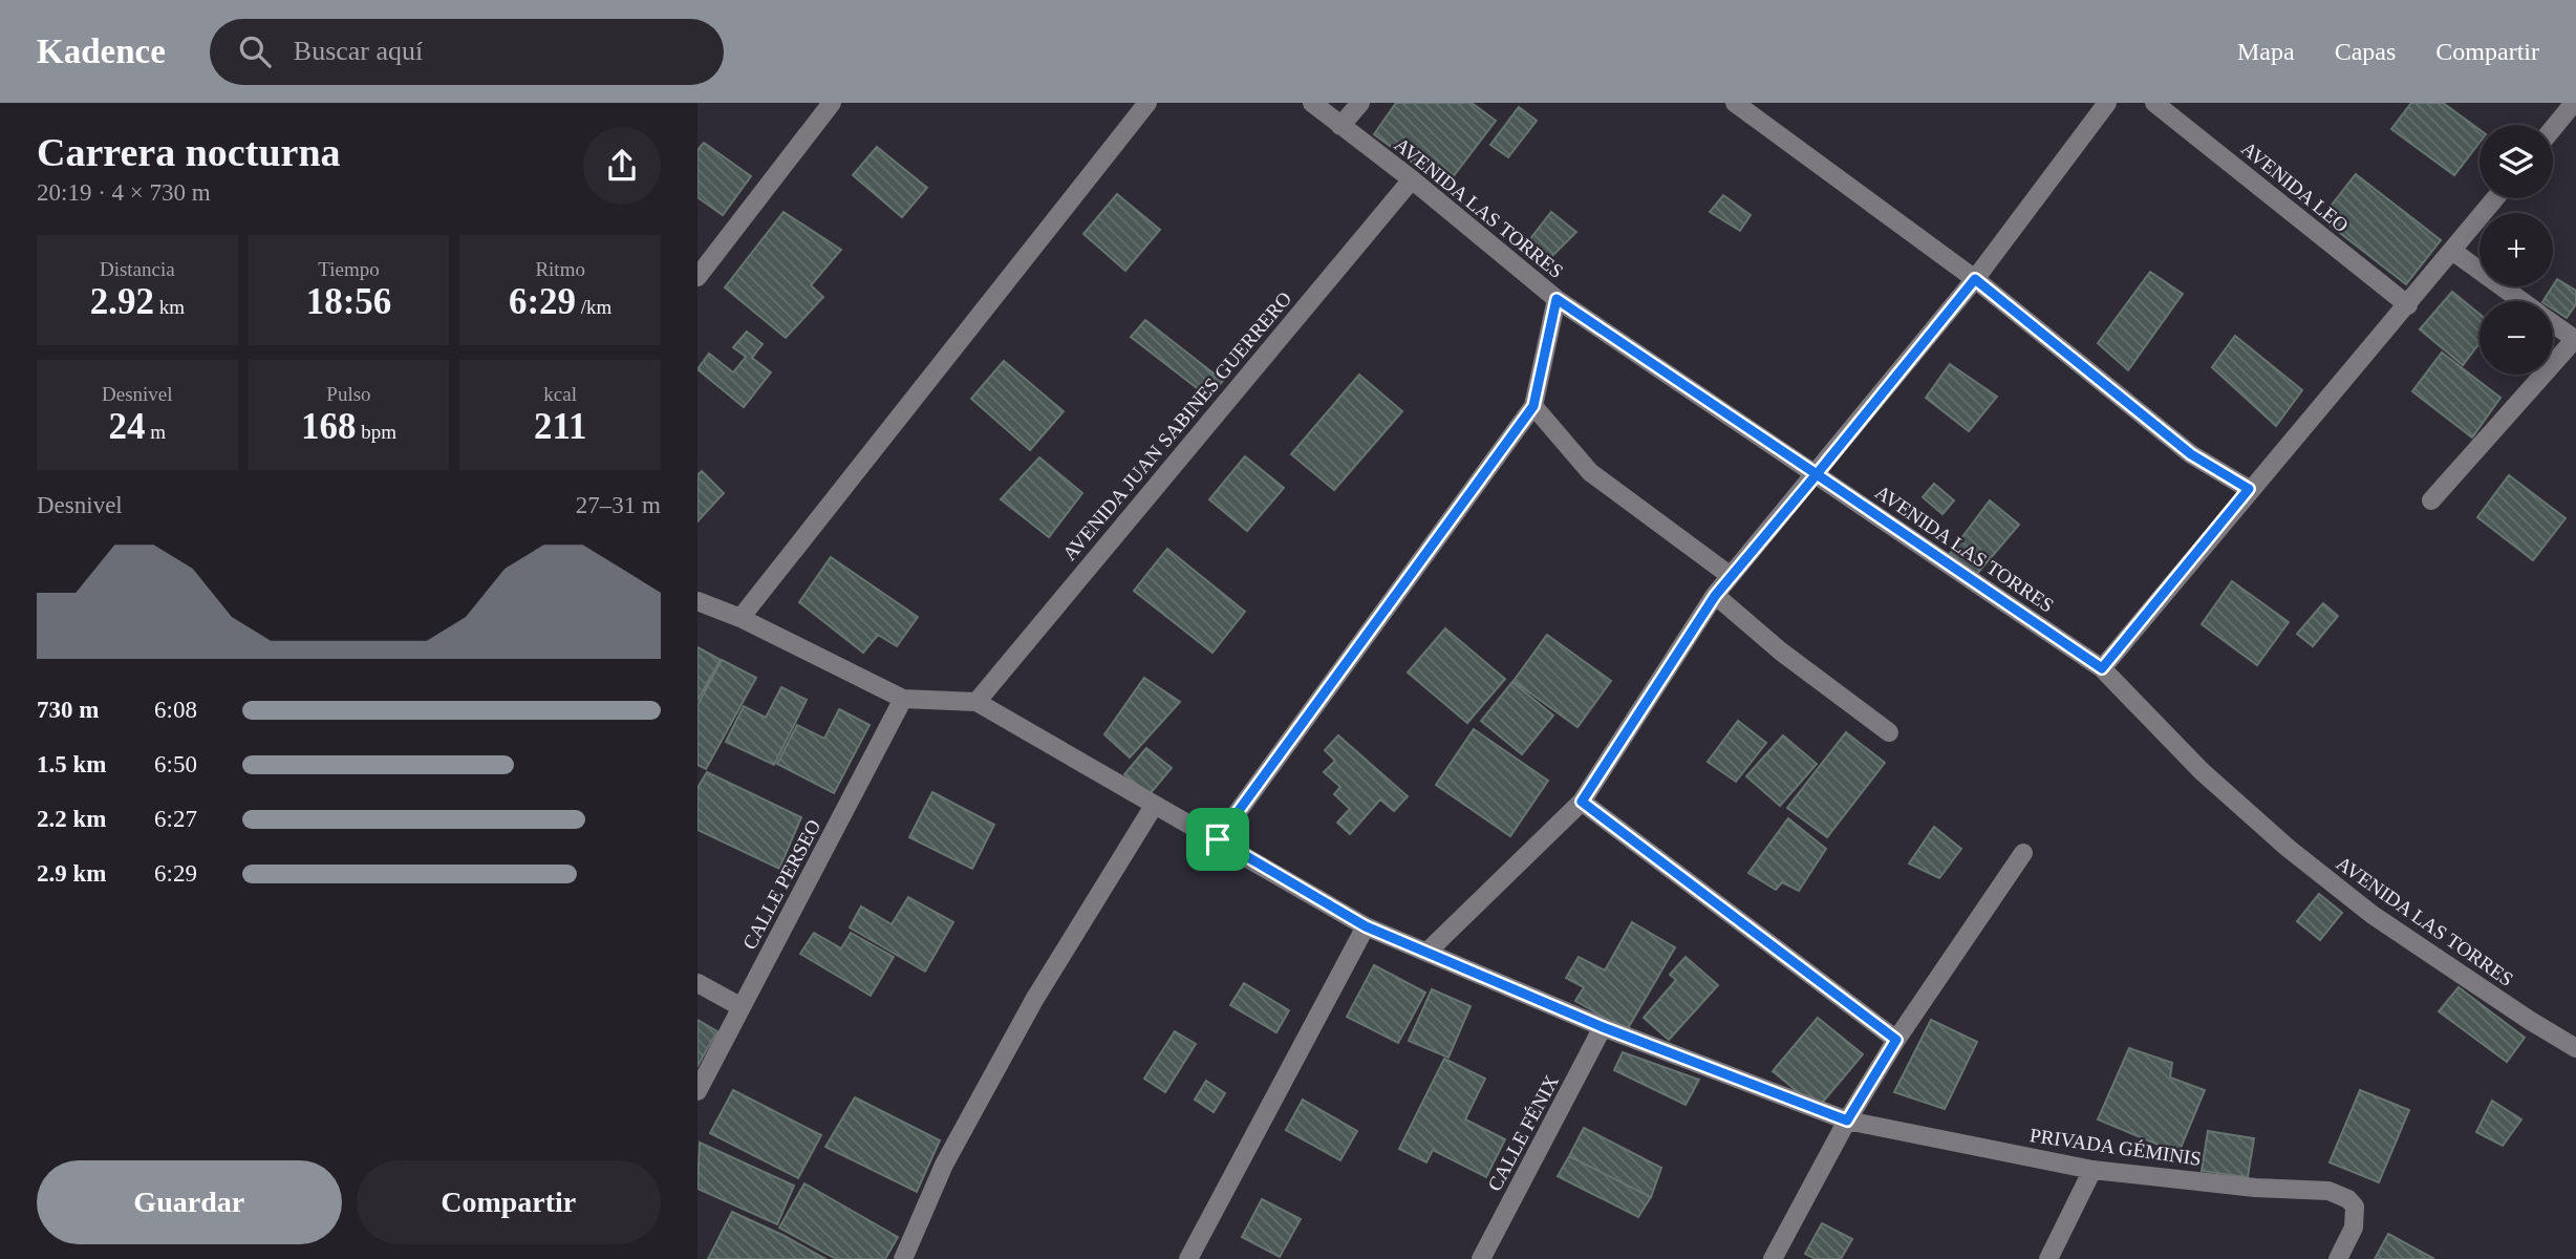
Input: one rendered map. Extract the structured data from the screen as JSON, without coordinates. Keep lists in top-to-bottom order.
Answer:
{
  "streets": {
    "street": [
      "AVENIDA LEO",
      "AVENIDA LAS TORRES",
      "AVENIDA JUAN SABINES GUERRERO",
      "CALLE PERSEO",
      "CALLE FÉNIX",
      "PRIVADA GÉMINIS"
    ]
  },
  "crossings": [
    ["AVENIDA LAS TORRES", "AVENIDA JUAN SABINES GUERRERO"],
    ["AVENIDA JUAN SABINES GUERRERO", "PRIVADA GÉMINIS"],
    ["CALLE FÉNIX", "PRIVADA GÉMINIS"]
  ],
  "page": {
    "header": "Kadence",
    "search": "Buscar aquí",
    "nav": ["Mapa", "Capas", "Compartir"],
    "heading": ["Carrera nocturna", "20:19 · 4 × 730 m"],
    "map_buttons": ["+", "−"],
    "stats": [
      ["Distancia", "2.92 km"],
      ["Tiempo", "18:56"],
      ["Ritmo", "6:29 /km"],
      ["Desnivel", "24 m"],
      ["Pulso", "168 bpm"],
      ["kcal", "211"]
    ],
    "chart": ["Desnivel", "27–31 m"],
    "list": [
      {
        "name": "730 m",
        "note": "6:08"
      },
      {
        "name": "1.5 km",
        "note": "6:50"
      },
      {
        "name": "2.2 km",
        "note": "6:27"
      },
      {
        "name": "2.9 km",
        "note": "6:29"
      }
    ],
    "buttons": ["Guardar", "Compartir"]
  }
}
